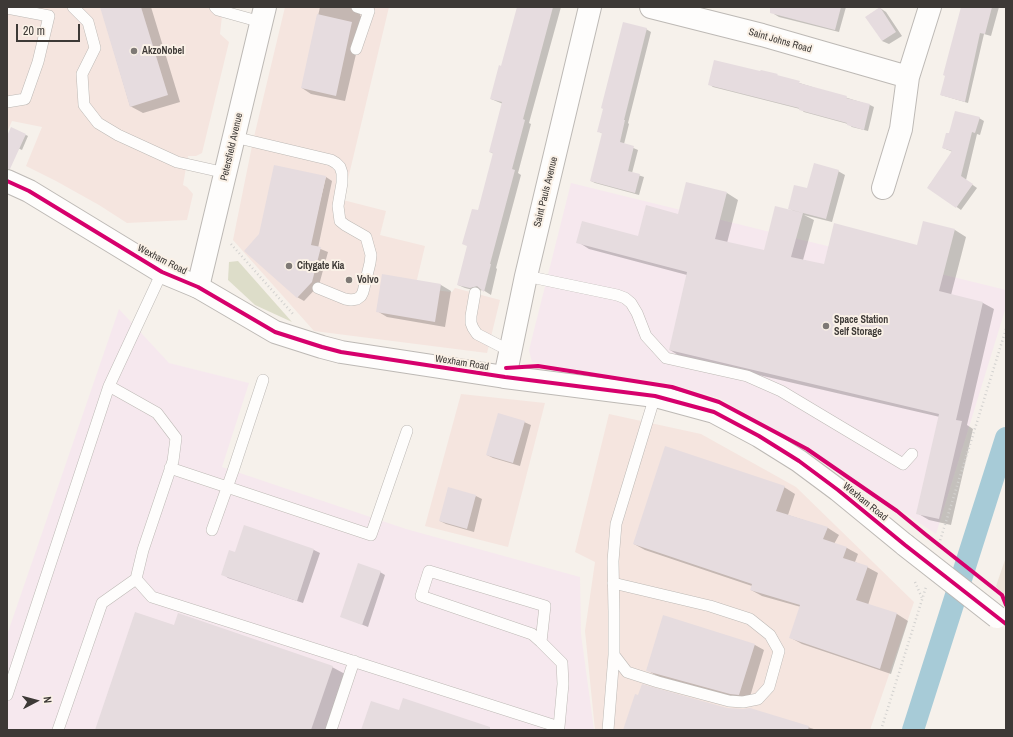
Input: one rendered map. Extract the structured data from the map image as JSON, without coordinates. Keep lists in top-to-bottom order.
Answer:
{
  "streets": {
    "street": [
      "Saint Johns Road",
      "Petersfield Avenue",
      "Saint Pauls Avenue",
      "Wexham Road"
    ]
  },
  "crossings": [
    ["Petersfield Avenue", "Wexham Road"],
    ["Saint Pauls Avenue", "Wexham Road"]
  ],
  "places": [
    "AkzoNobel",
    "Citygate Kia",
    "Volvo",
    "Space Station Self Storage"
  ],
  "scale_bar": "20 m",
  "north": "right"
}
